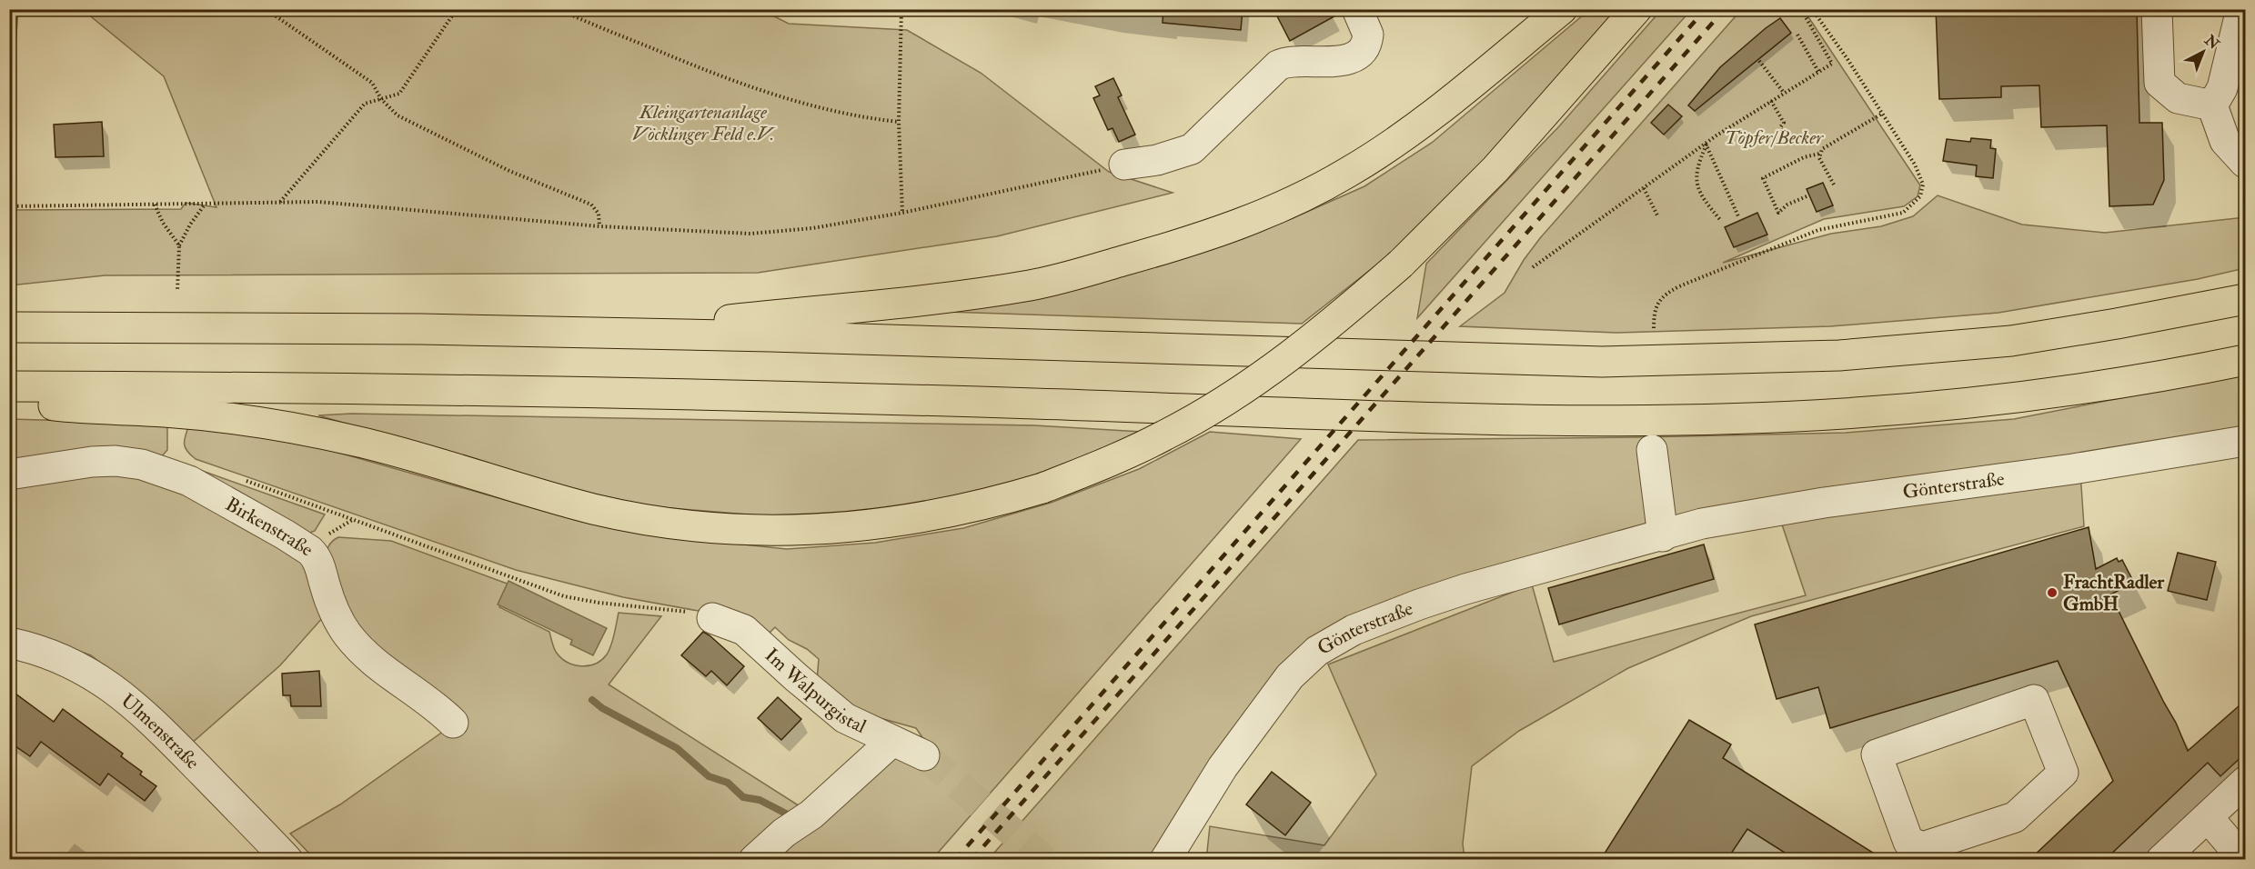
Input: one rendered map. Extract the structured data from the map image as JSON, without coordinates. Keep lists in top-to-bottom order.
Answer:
{
  "streets": {
    "street": [
      "Gönterstraße",
      "Birkenstraße",
      "Im Walpurgistal",
      "Ulmenstraße"
    ]
  },
  "parks": ["Kleingartenanlage Vöcklinger Feld e.V.", "Töpfer/Becker"],
  "places": ["FrachtRadler GmbH"],
  "north": "top right"
}
